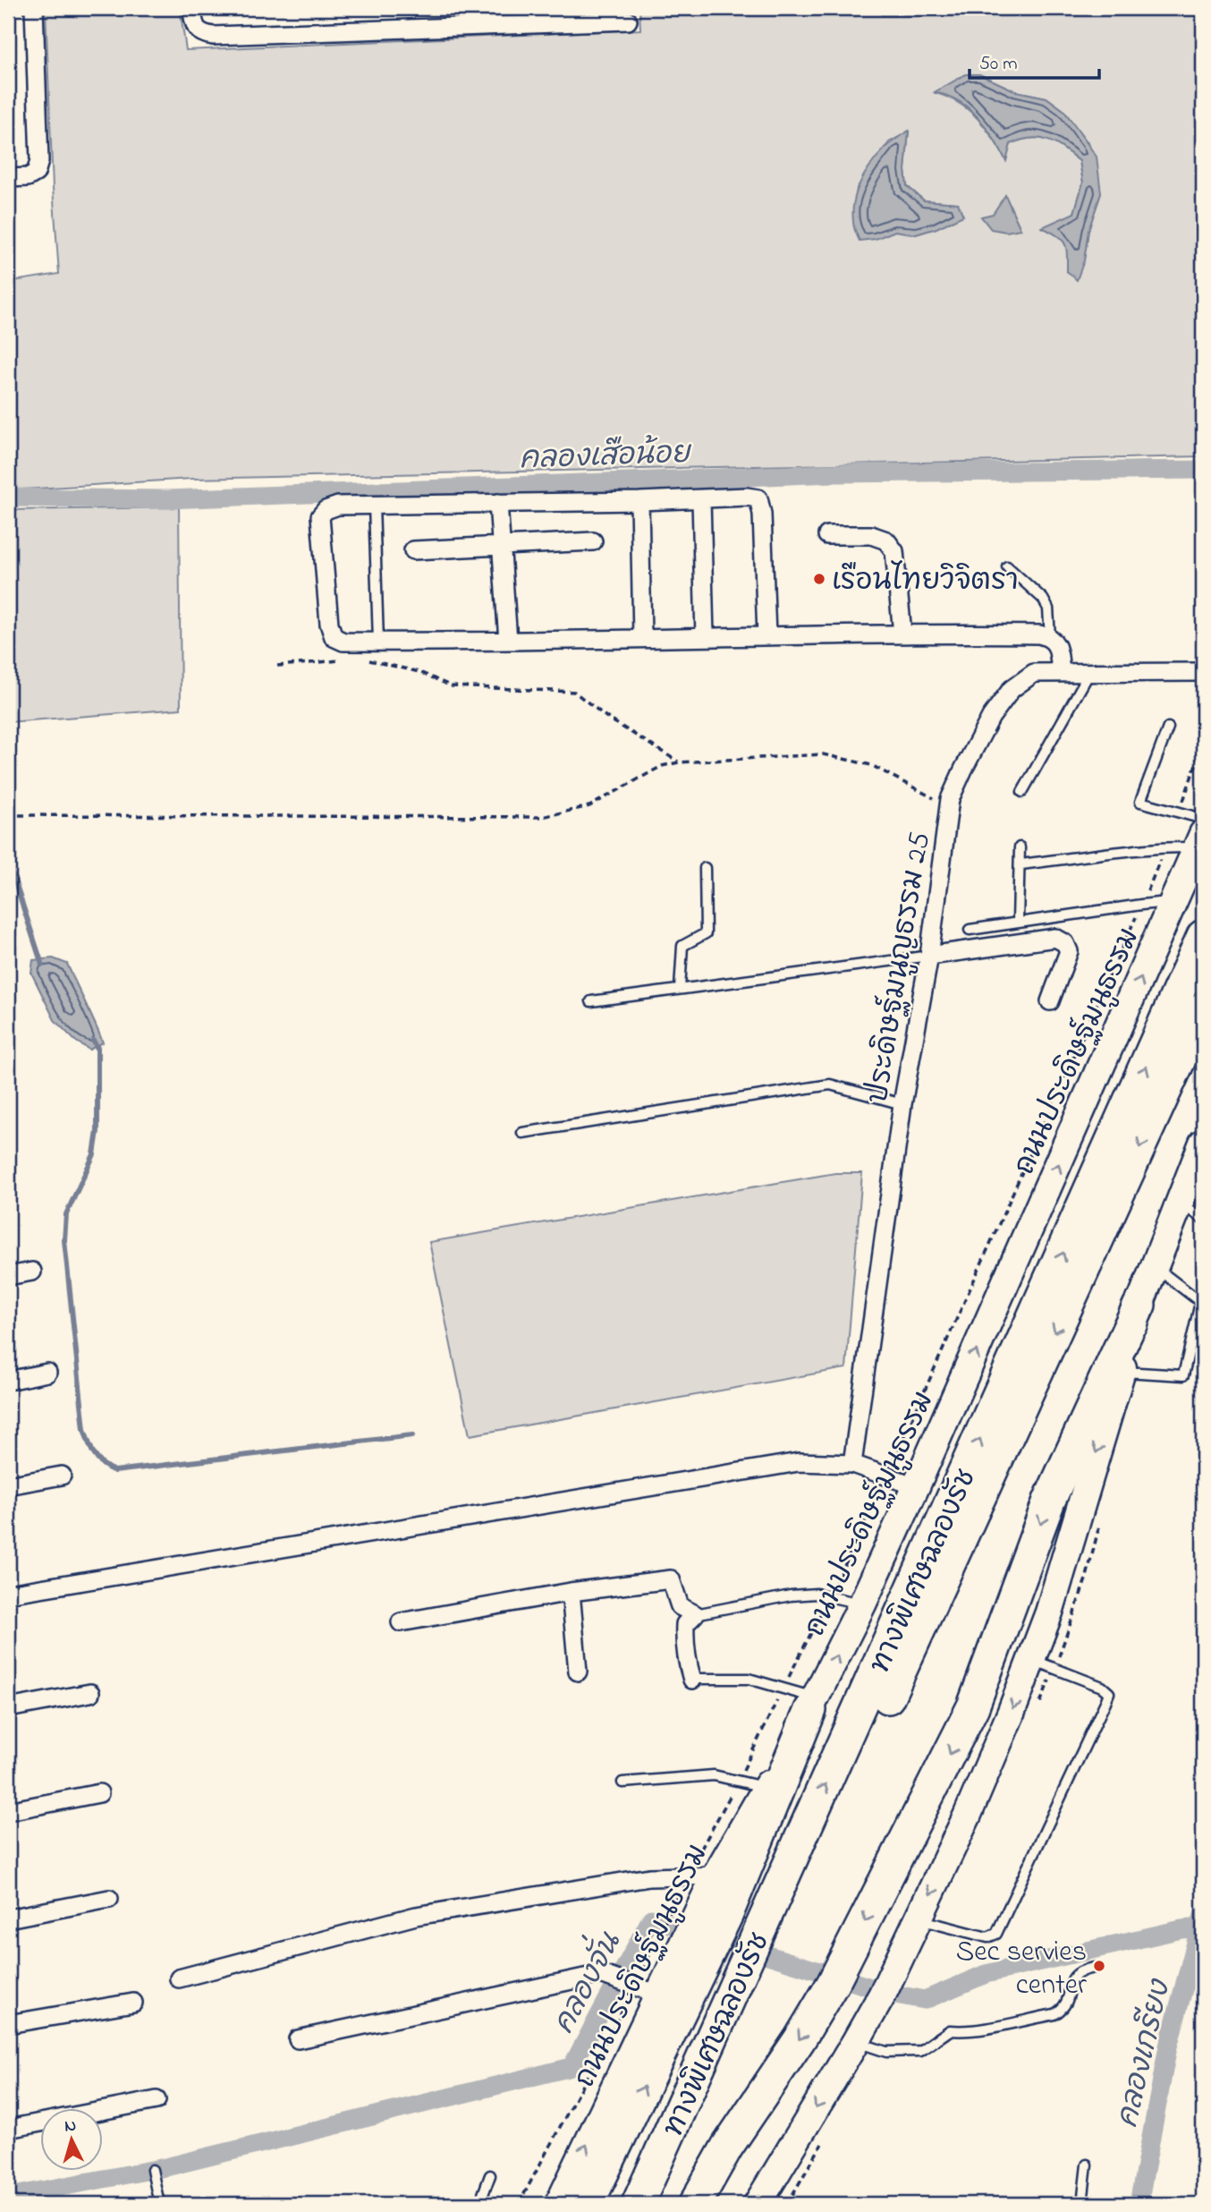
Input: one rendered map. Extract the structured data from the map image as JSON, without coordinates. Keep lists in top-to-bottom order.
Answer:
{
  "streets": {
    "highway": ["ทางพิเศษฉลองรัช"],
    "main road": ["ถนนประดิษฐ์มนูธรรม"],
    "street": ["ประดิษฐ์มนูญธรรม 25"]
  },
  "water": ["คลองเสือน้อย", "คลองจั่น", "คลองเกรียง"],
  "places": ["เรือนไทยวิจิตรา", "Sec servies center"],
  "scale_bar": "50 m",
  "north": "top"
}
